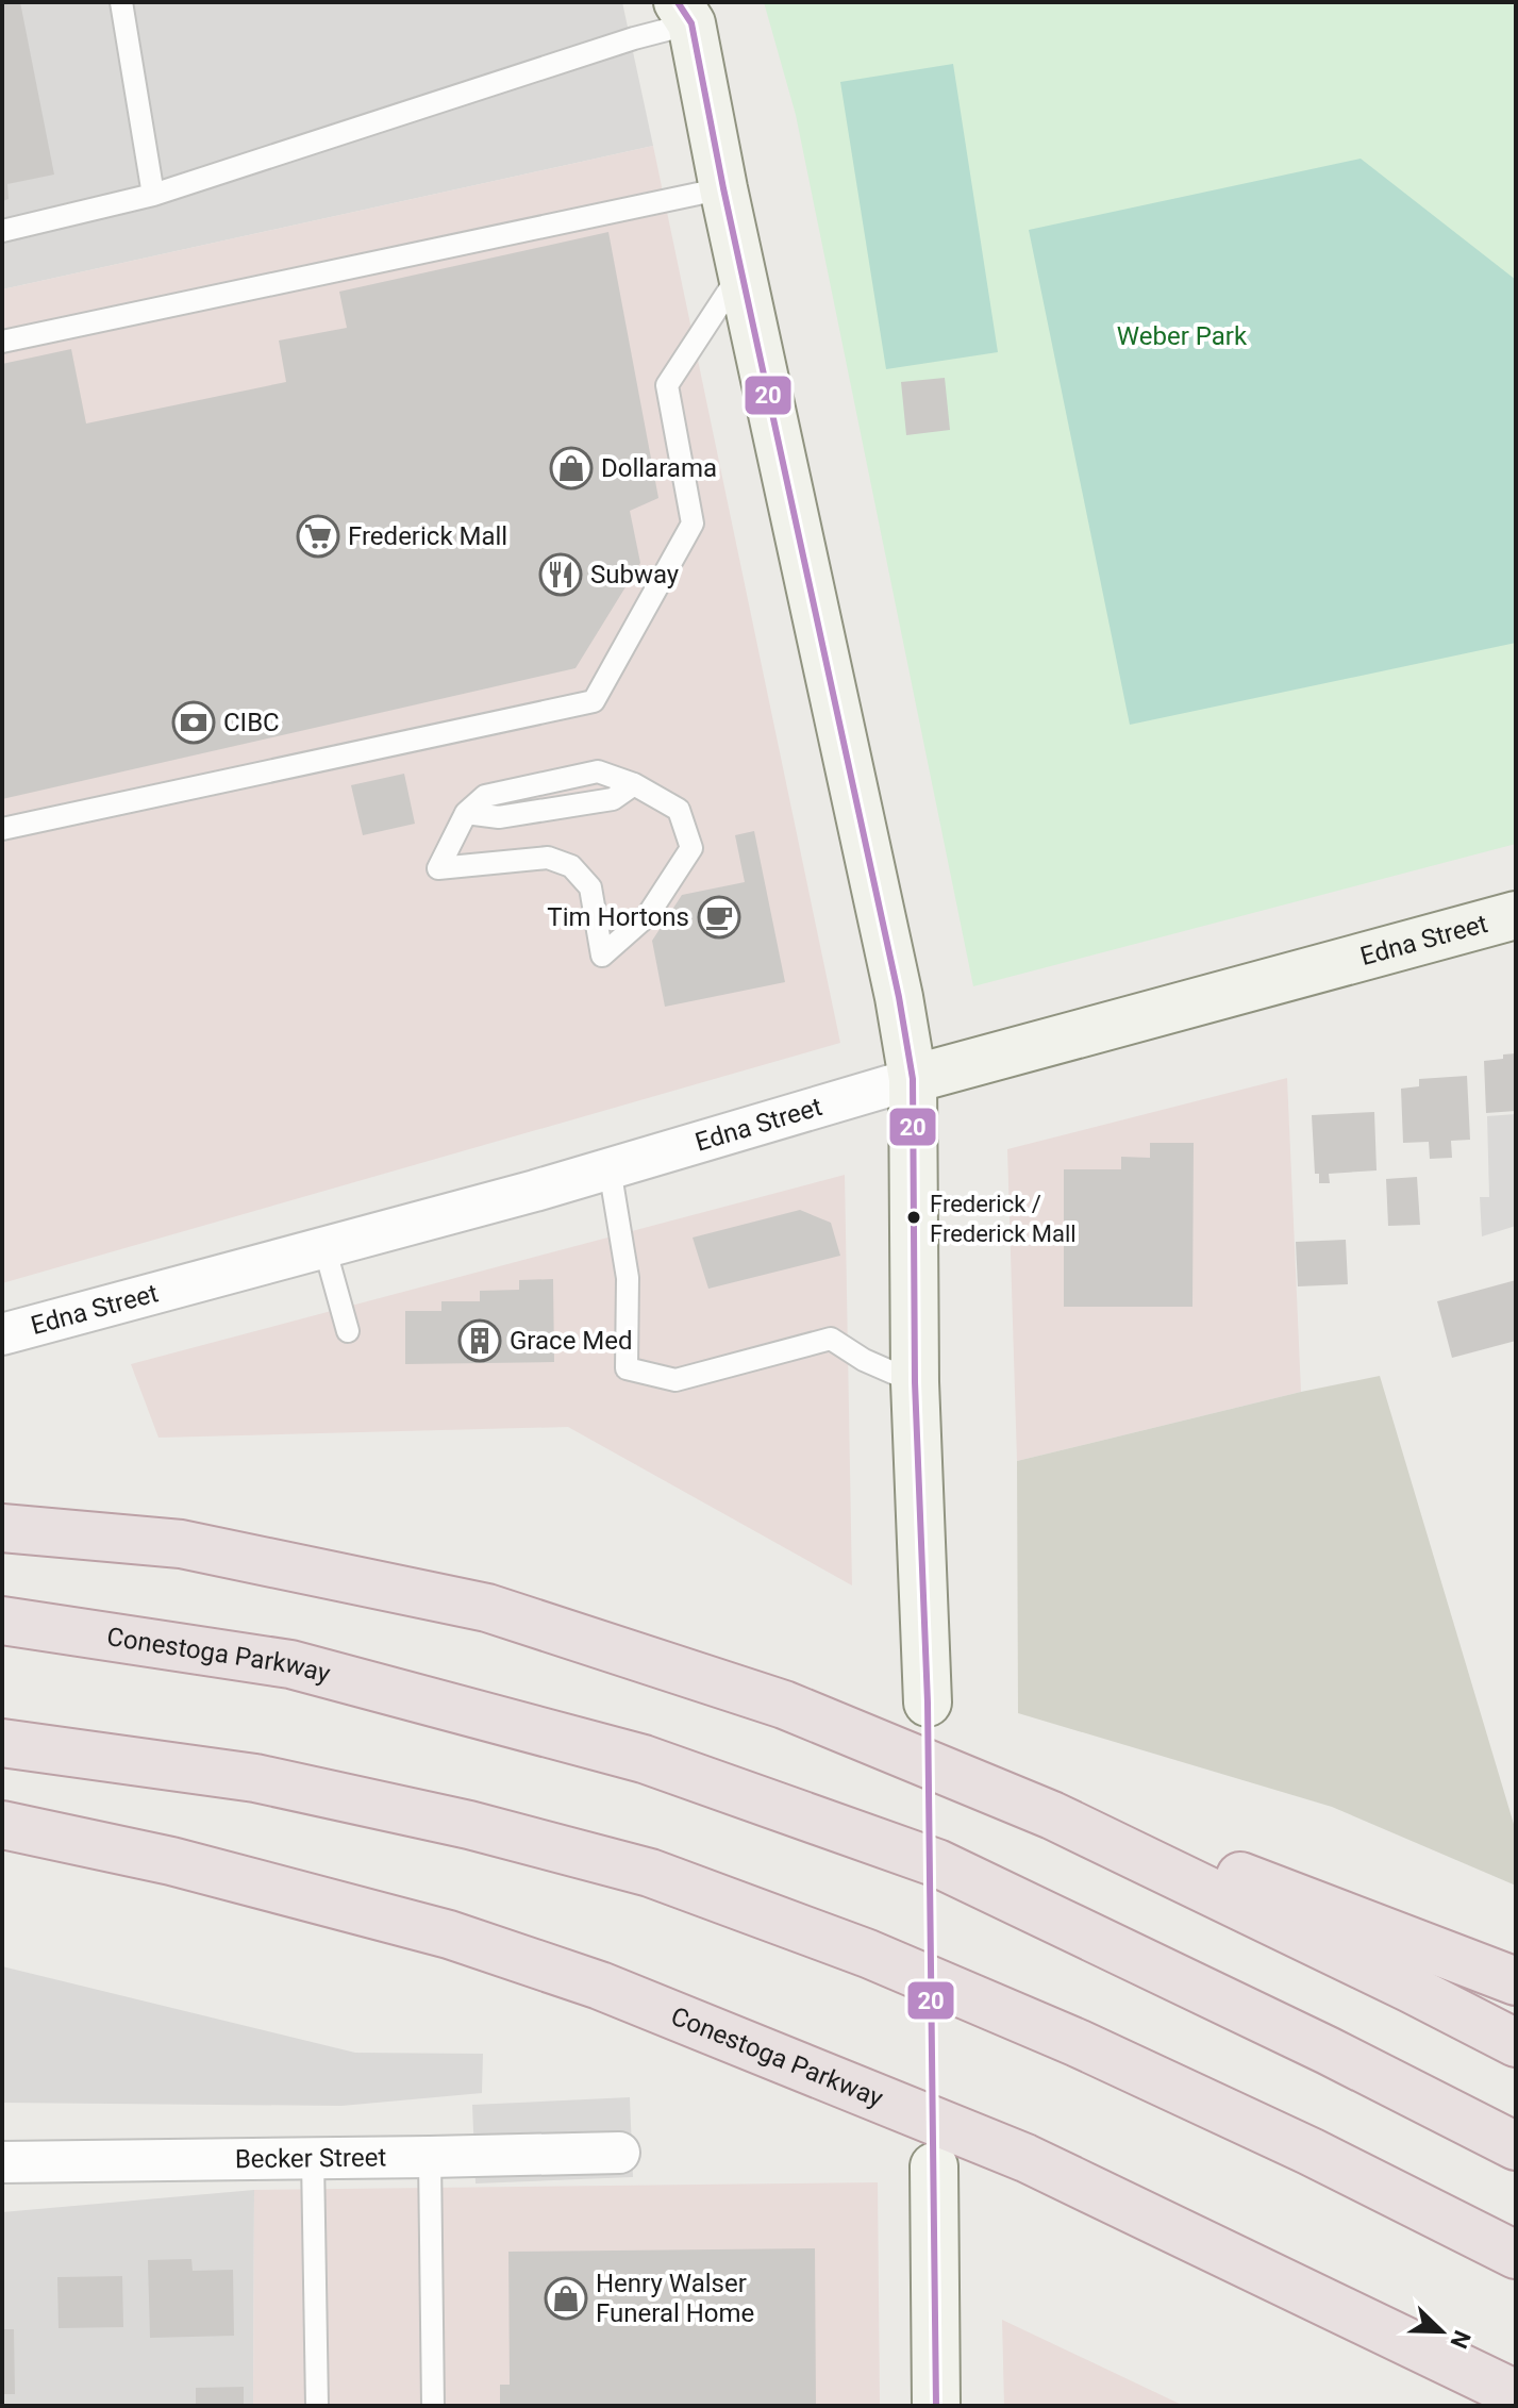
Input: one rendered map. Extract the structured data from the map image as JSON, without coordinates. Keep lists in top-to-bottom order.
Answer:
{
  "streets": {
    "highway": ["Conestoga Parkway"],
    "main road": ["Edna Street"],
    "street": ["Becker Street"]
  },
  "parks": ["Weber Park"],
  "places": {
    "shop": ["Dollarama", "Henry Walser Funeral Home"],
    "supermarket": ["Frederick Mall"],
    "restaurant": ["Subway"],
    "bank": ["CIBC"],
    "cafe": ["Tim Hortons"],
    "other": ["Frederick / Frederick Mall"],
    "building": ["Grace Med"]
  },
  "lines": ["transit line 20"],
  "north": "bottom right"
}
